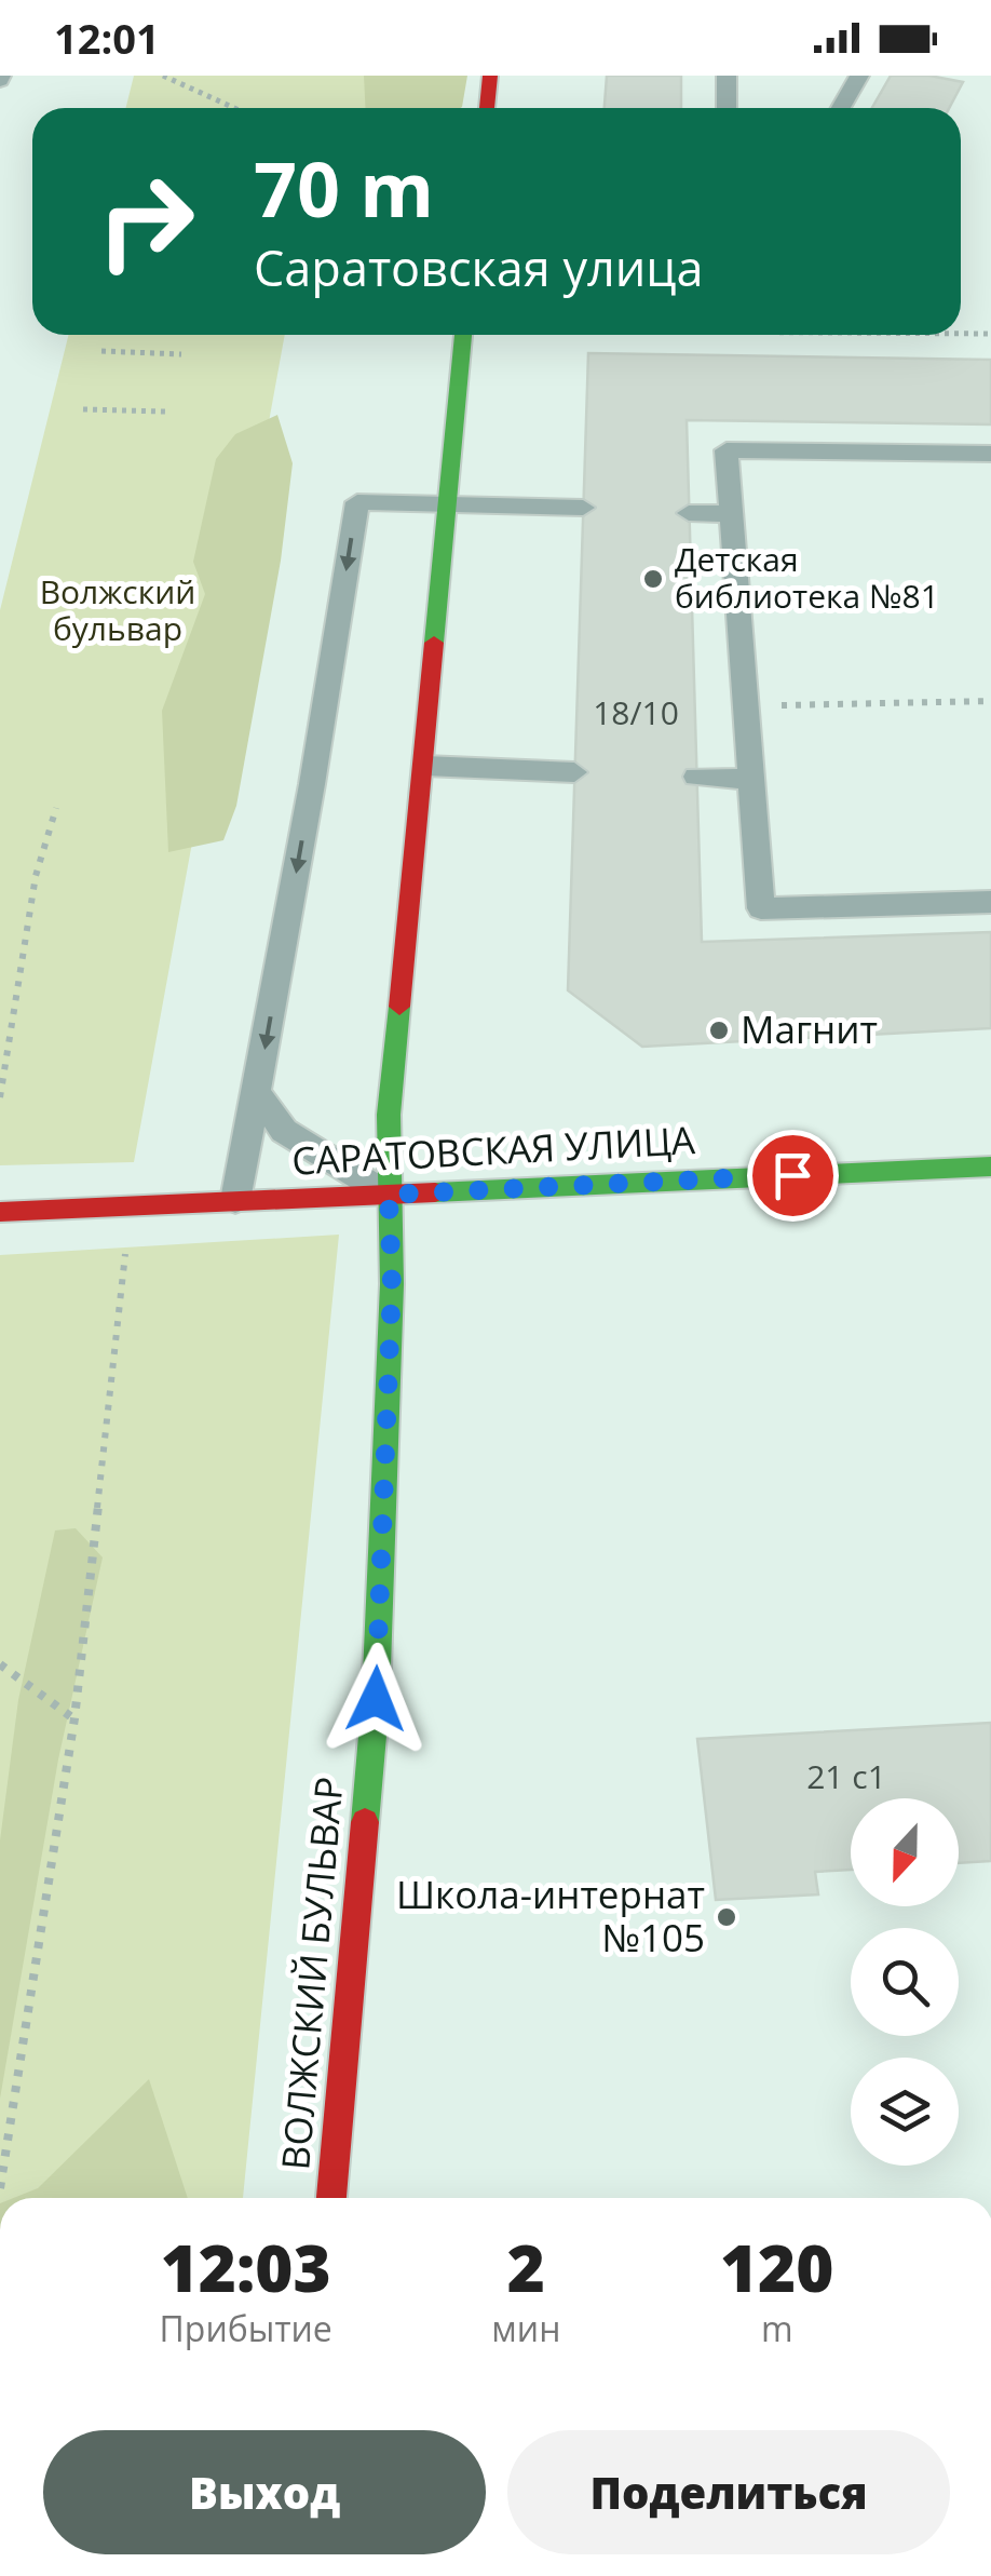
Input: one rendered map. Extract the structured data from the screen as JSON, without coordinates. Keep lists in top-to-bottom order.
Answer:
{
  "streets": {
    "main road": ["САРАТОВСКАЯ УЛИЦА", "ВОЛЖСКИЙ БУЛЬВАР"]
  },
  "crossings": [
    ["САРАТОВСКАЯ УЛИЦА", "ВОЛЖСКИЙ БУЛЬВАР"]
  ],
  "parks": ["Волжский бульвар"],
  "places": ["Детская библиотека №81", "Магнит", "Школа-интернат №105"],
  "house_numbers": ["18/10", "21 с1"],
  "north": "bottom",
  "page": {
    "status": "12:01",
    "turn": ["70 m", "Саратовская улица"],
    "eta": [
      "12:03",
      "Прибытие",
      "2",
      "мин",
      "120",
      "m"
    ],
    "buttons": ["Выход", "Поделиться"]
  }
}
